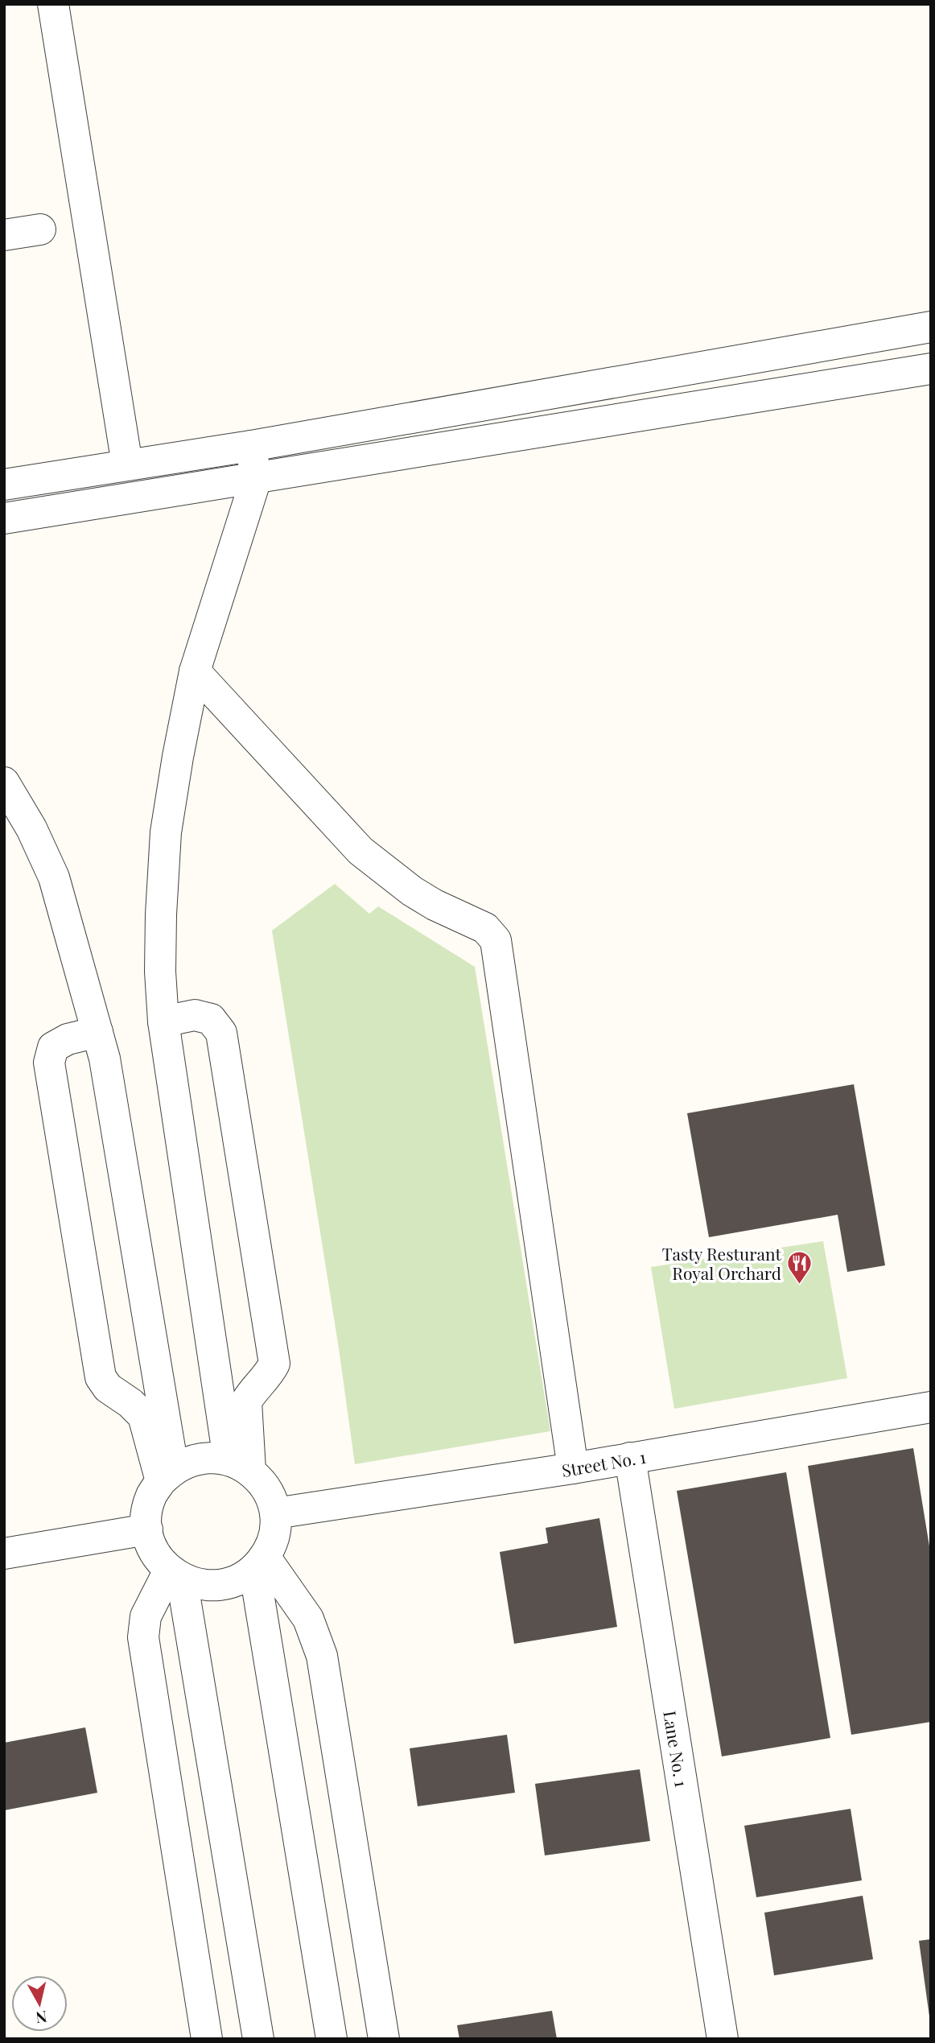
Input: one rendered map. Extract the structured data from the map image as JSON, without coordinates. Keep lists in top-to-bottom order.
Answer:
{
  "streets": {
    "street": ["Street No. 1", "Lane No. 1"]
  },
  "crossings": [
    ["Street No. 1", "Lane No. 1"]
  ],
  "places": {
    "restaurant": ["Tasty Resturant Royal Orchard"]
  },
  "north": "bottom"
}
